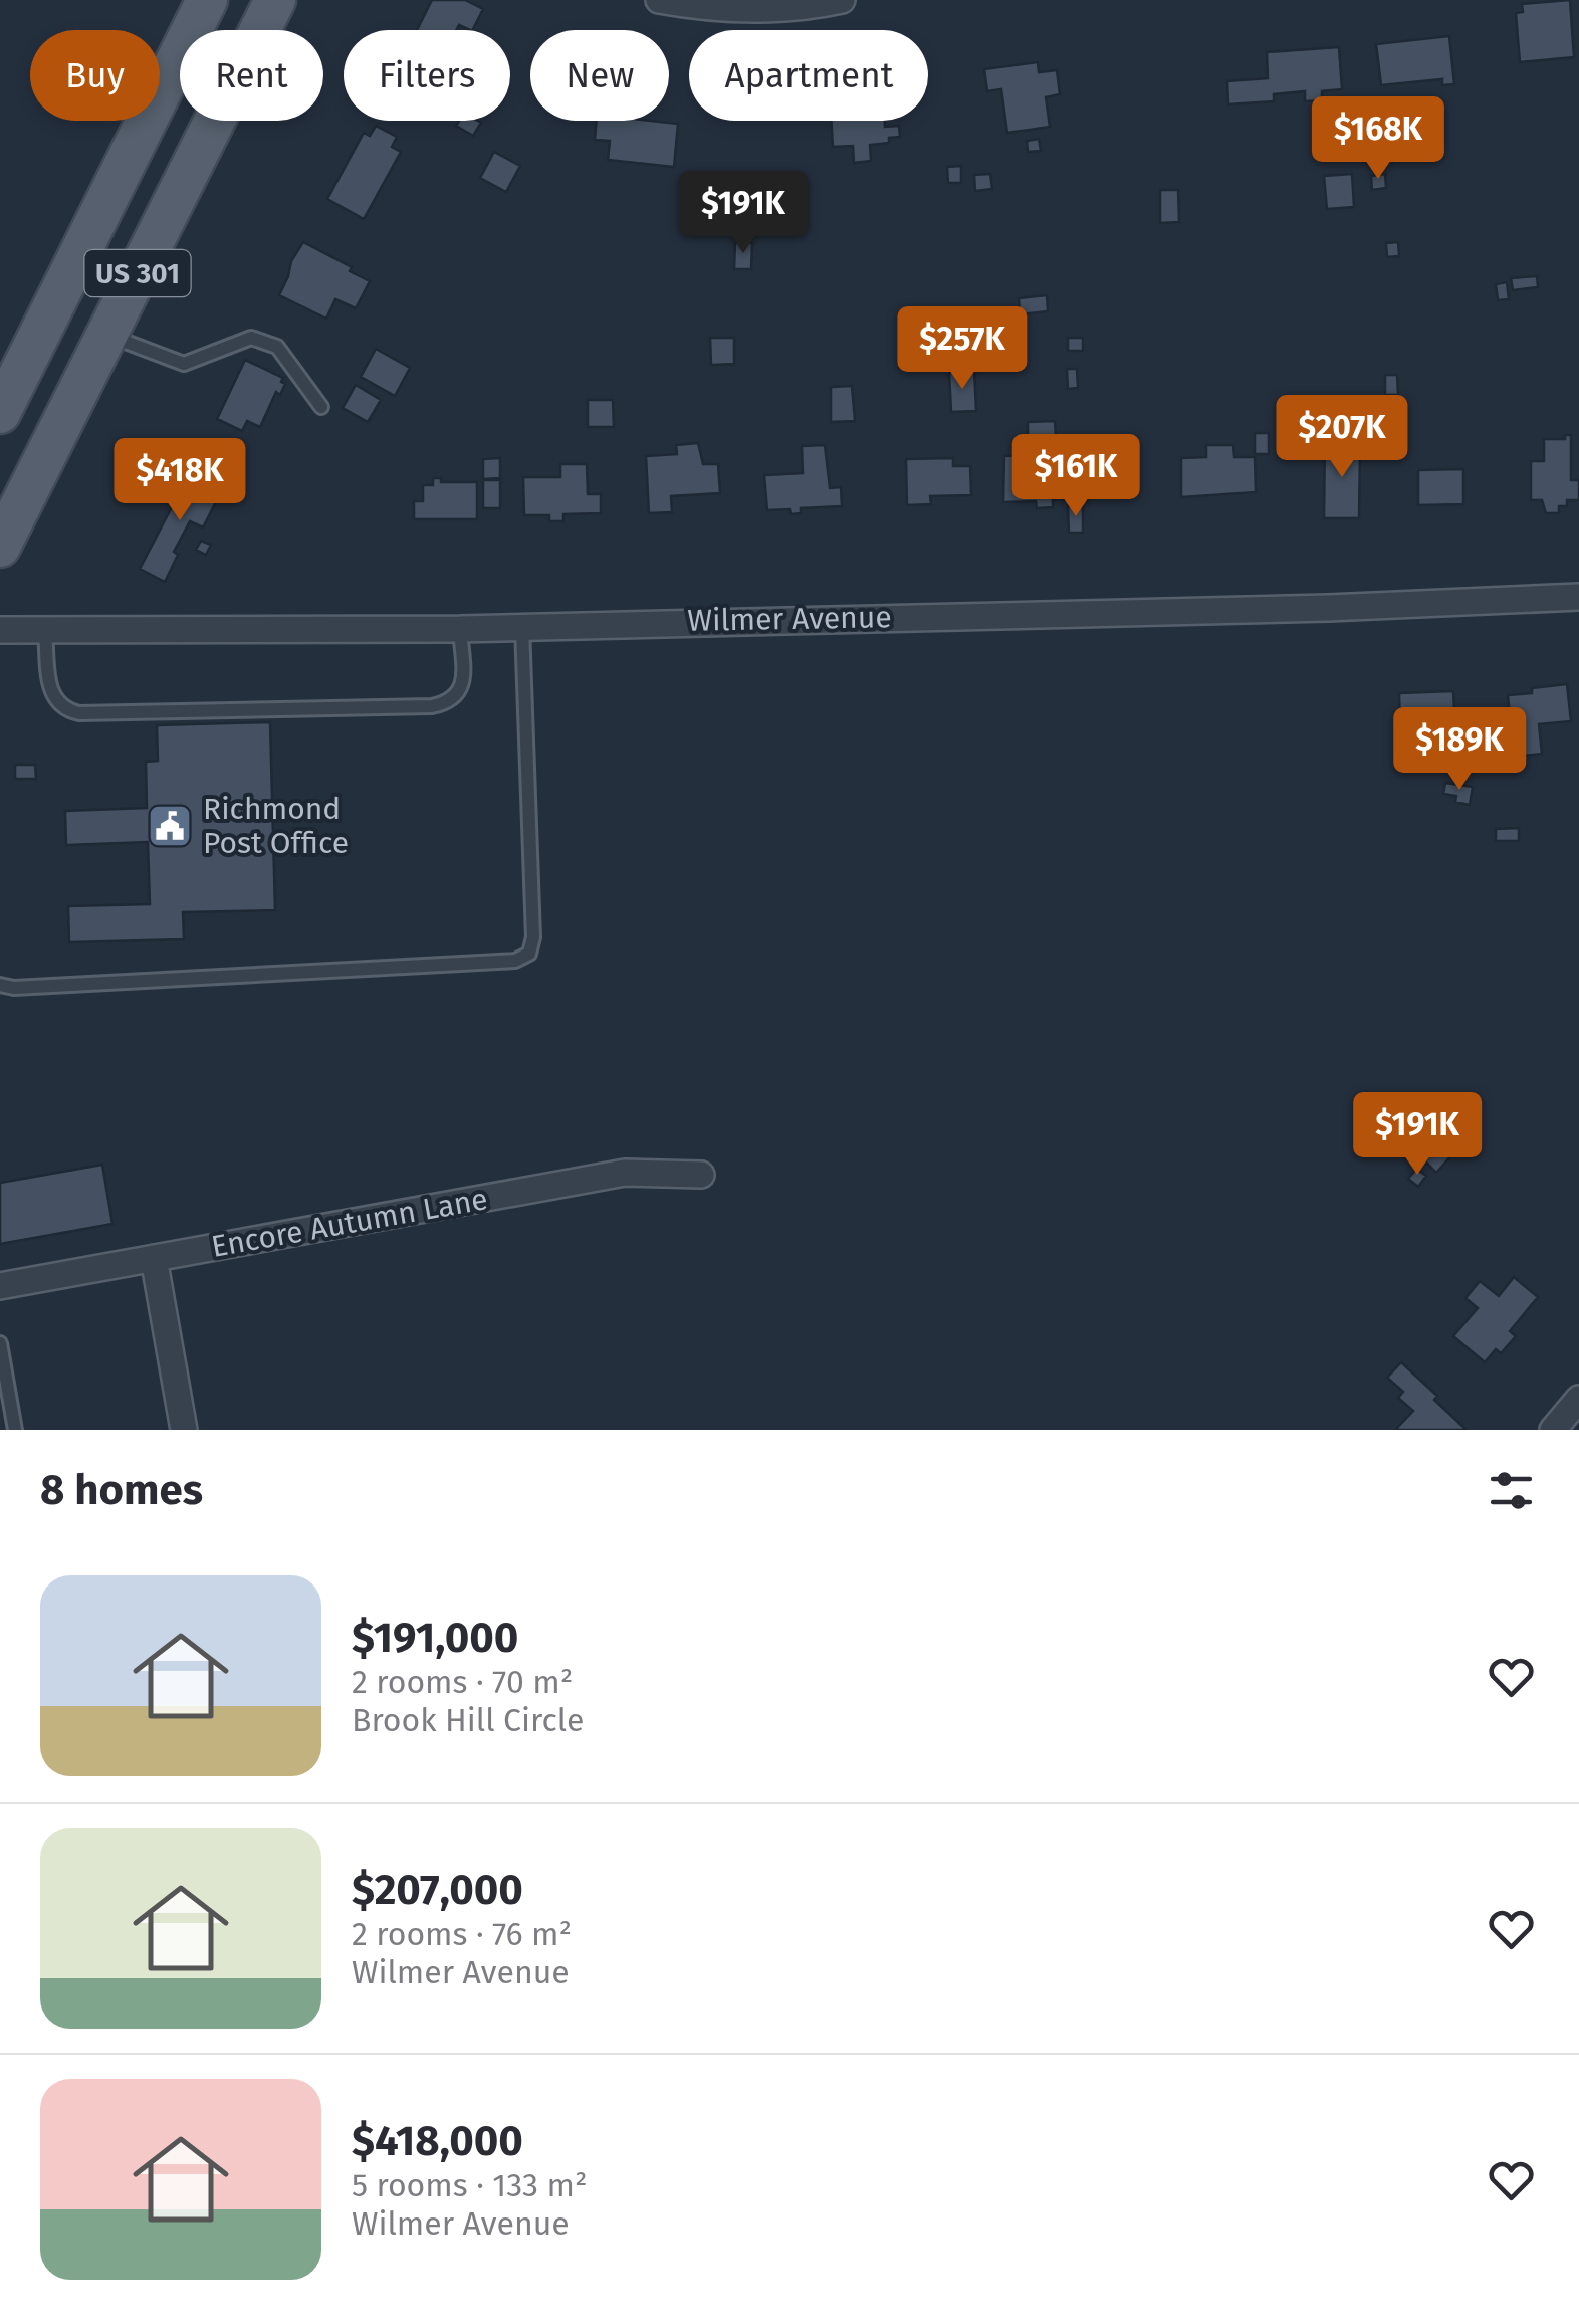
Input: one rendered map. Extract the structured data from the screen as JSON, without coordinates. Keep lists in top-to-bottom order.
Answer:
{
  "streets": {
    "main road": ["US 301"],
    "street": ["Wilmer Avenue", "Encore Autumn Lane"]
  },
  "places": {
    "public building": ["Richmond Post Office"]
  },
  "page": {
    "chip": [
      "Buy",
      "Rent",
      "Filters",
      "New",
      "Apartment"
    ],
    "price": [
      "$168K",
      "$191K",
      "$257K",
      "$207K",
      "$161K",
      "$418K",
      "$189K",
      "$191K"
    ],
    "heading": "8 homes",
    "list": [
      {
        "name": "$191,000",
        "note": "2 rooms · 70 m² · Brook Hill Circle"
      },
      {
        "name": "$207,000",
        "note": "2 rooms · 76 m² · Wilmer Avenue"
      },
      {
        "name": "$418,000",
        "note": "5 rooms · 133 m² · Wilmer Avenue"
      }
    ]
  }
}
